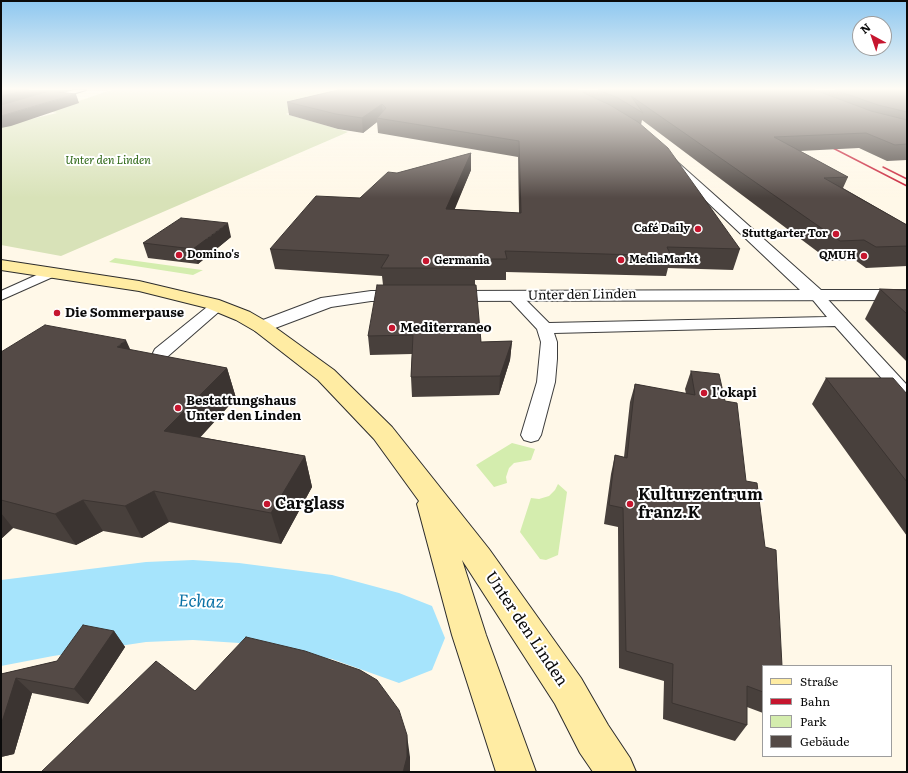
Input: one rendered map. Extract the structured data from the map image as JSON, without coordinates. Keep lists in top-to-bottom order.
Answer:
{
  "streets": {
    "main road": ["Unter den Linden"]
  },
  "water": ["Echaz"],
  "parks": ["Unter den Linden"],
  "places": [
    "Café Daily",
    "Stuttgarter Tor",
    "Domino's",
    "QMUH",
    "MediaMarkt",
    "Germania",
    "Die Sommerpause",
    "Mediterraneo",
    "l'okapi",
    "Bestattungshaus Unter den Linden",
    "Carglass",
    "Kulturzentrum franz.K"
  ],
  "legend": [
    "Straße",
    "Bahn",
    "Park",
    "Gebäude"
  ],
  "north": "top left"
}
